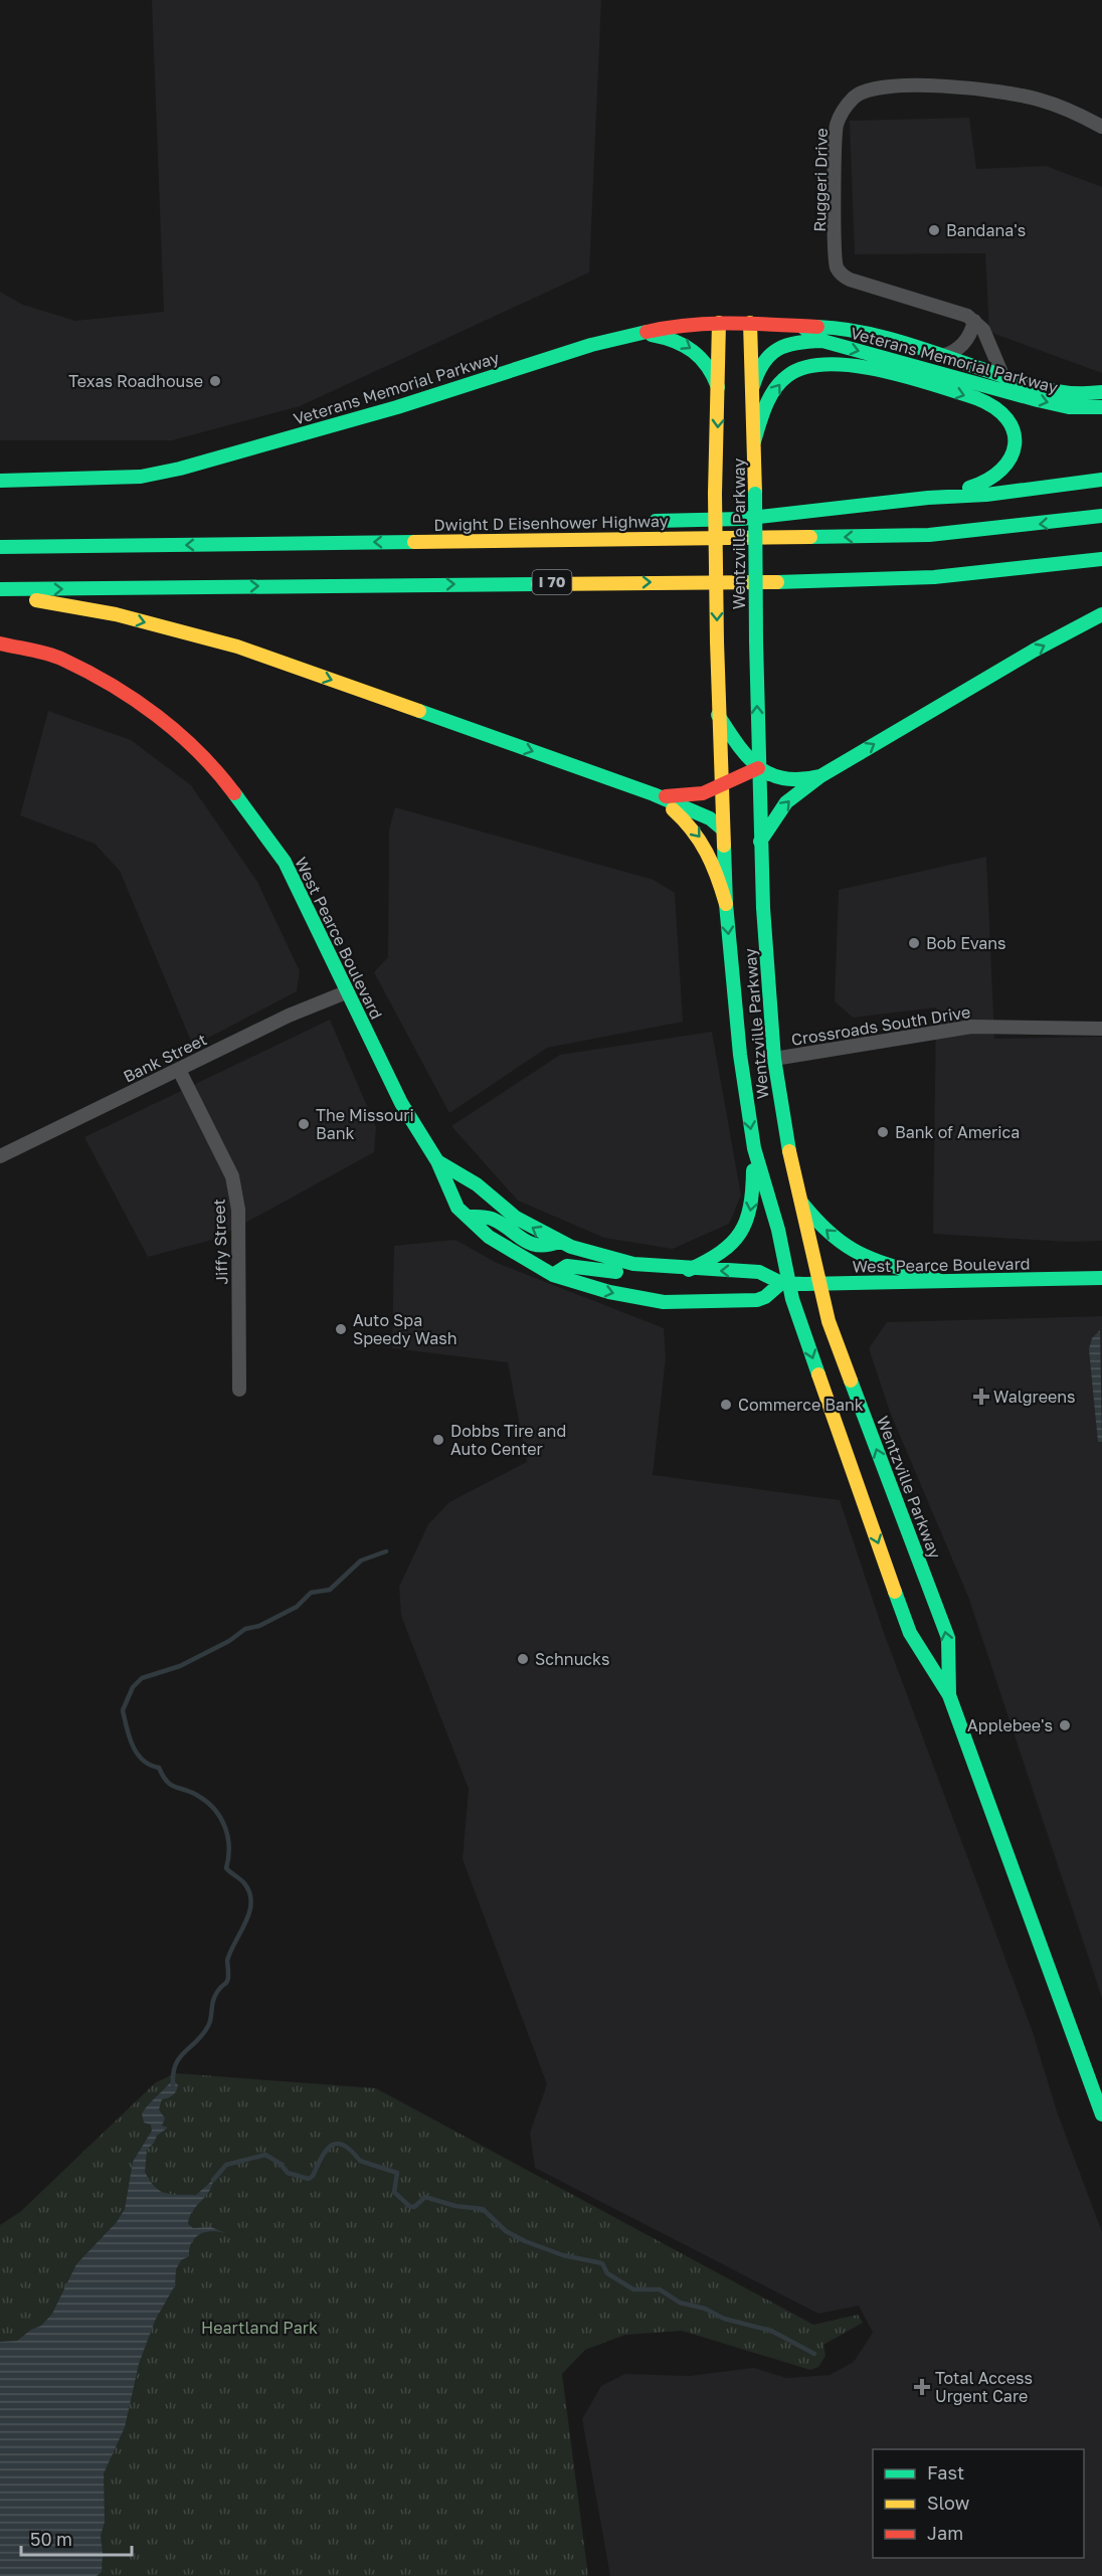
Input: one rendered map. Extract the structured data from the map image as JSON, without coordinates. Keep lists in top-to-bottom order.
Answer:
{
  "streets": {
    "main road": [
      "Veterans Memorial Parkway",
      "Dwight D Eisenhower Highway",
      "Wentzville Parkway",
      "I 70",
      "West Pearce Boulevard"
    ],
    "street": [
      "Ruggeri Drive",
      "Crossroads South Drive",
      "Bank Street",
      "Jiffy Street"
    ]
  },
  "crossings": [
    ["Veterans Memorial Parkway", "Wentzville Parkway"],
    ["Wentzville Parkway", "West Pearce Boulevard"],
    ["Wentzville Parkway", "Crossroads South Drive"],
    ["West Pearce Boulevard", "Bank Street"],
    ["Bank Street", "Jiffy Street"]
  ],
  "parks": ["Heartland Park"],
  "places": {
    "other": [
      "Bandana's",
      "Texas Roadhouse",
      "Bob Evans",
      "The Missouri Bank",
      "Bank of America",
      "Auto Spa Speedy Wash",
      "Commerce Bank",
      "Dobbs Tire and Auto Center",
      "Schnucks",
      "Applebee's"
    ],
    "health": ["Walgreens", "Total Access Urgent Care"]
  },
  "legend": ["Fast", "Slow", "Jam"],
  "scale_bar": "50 m"
}
